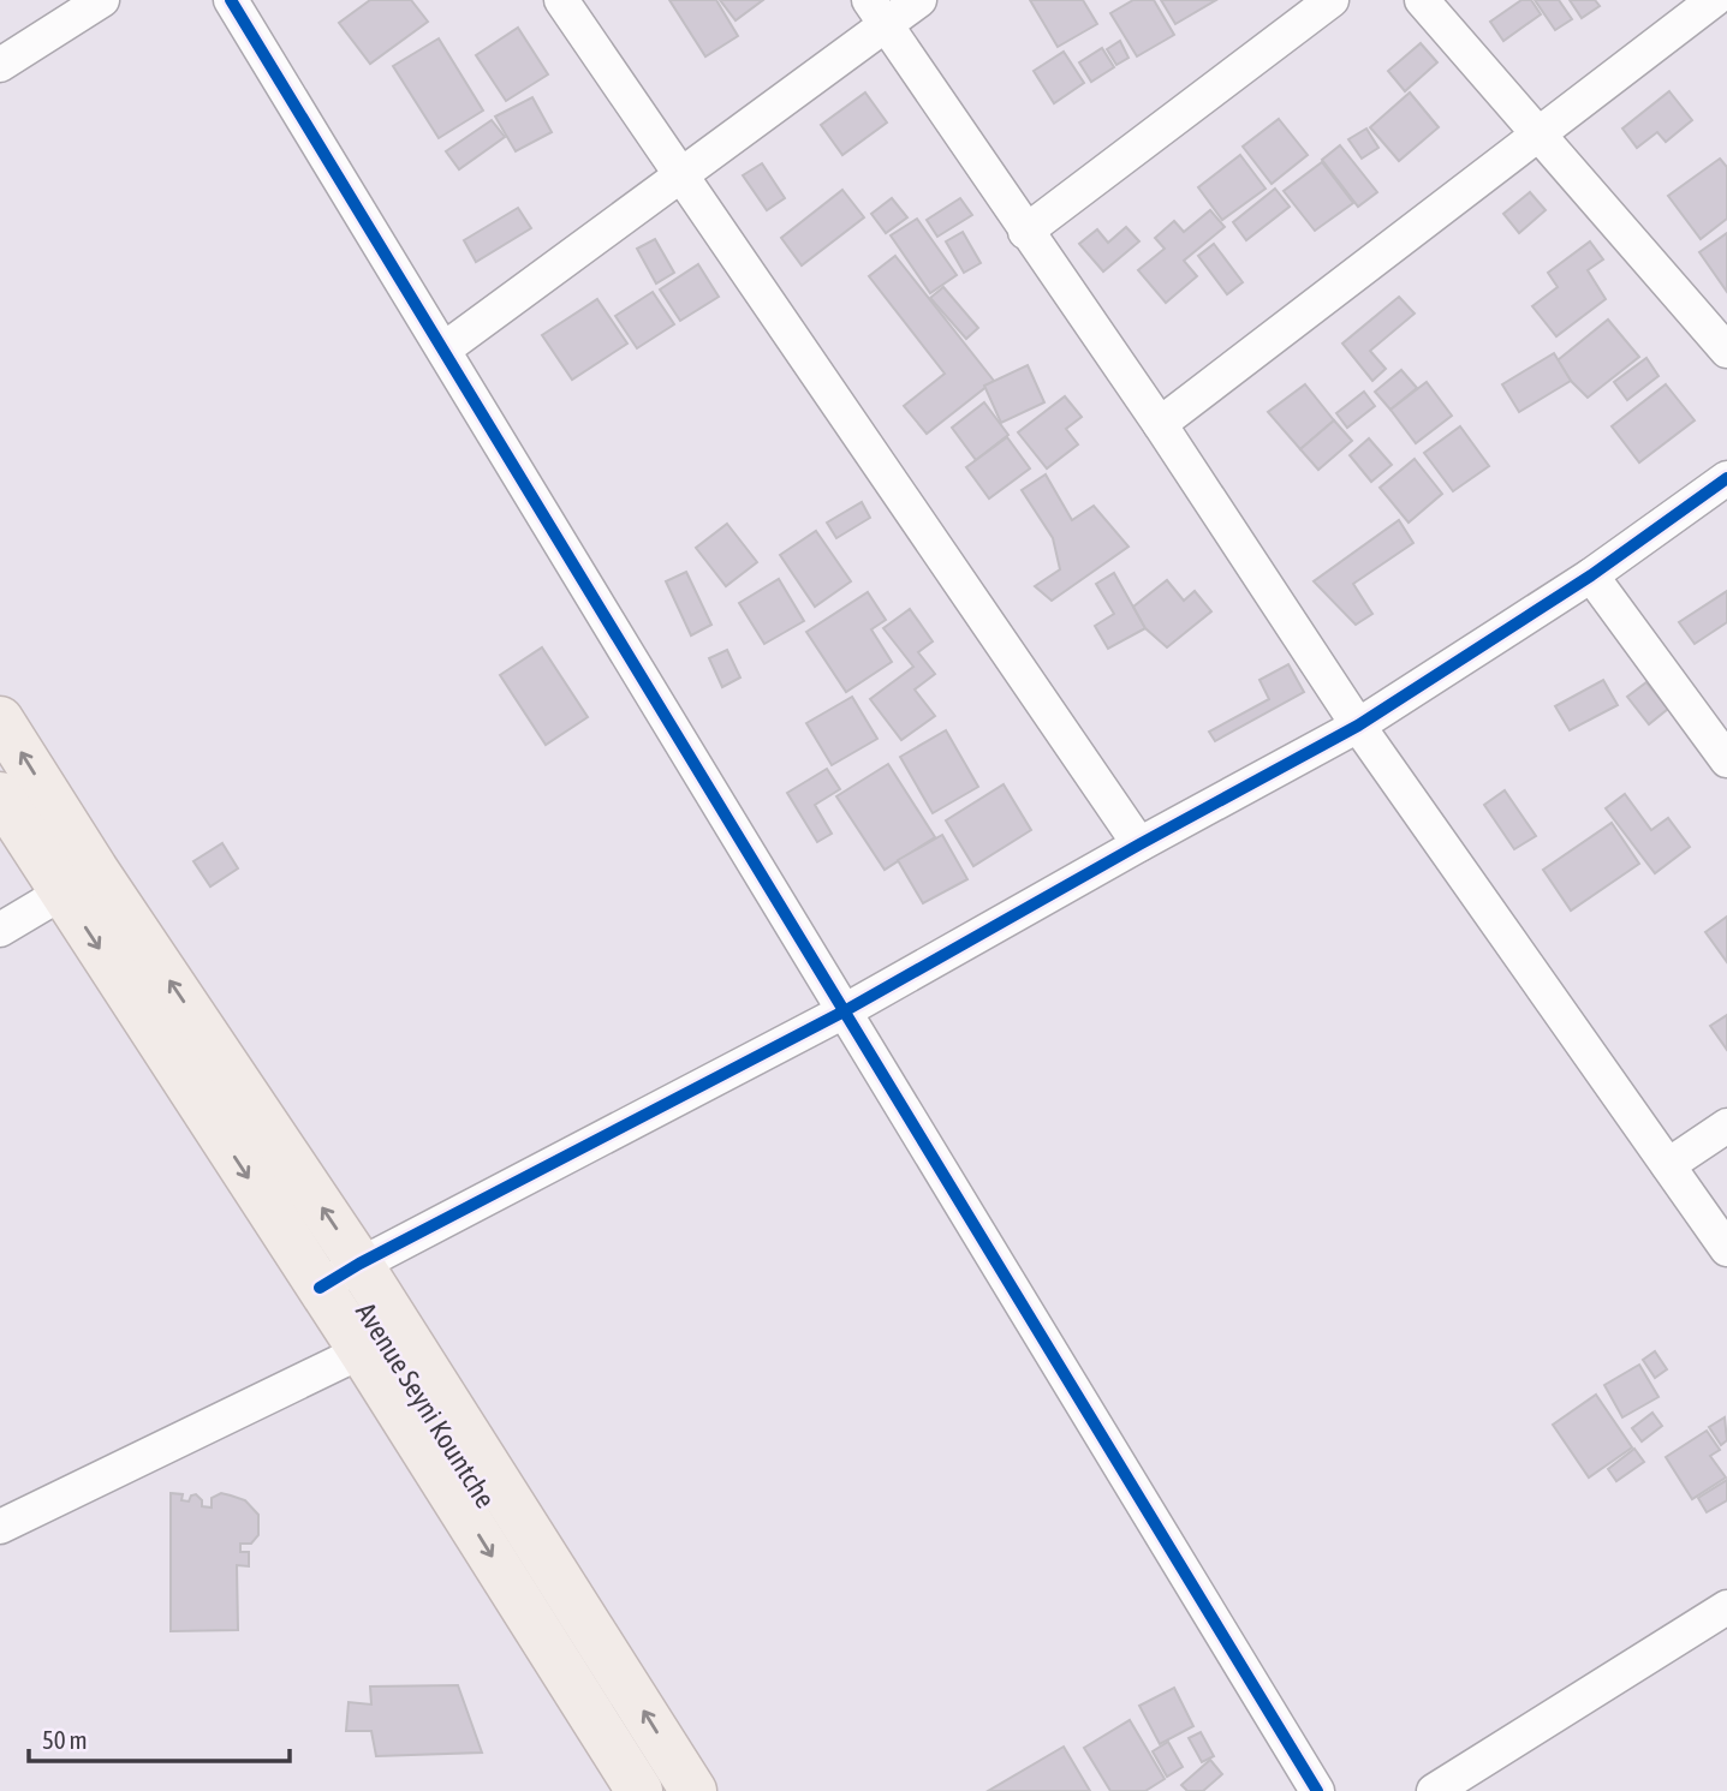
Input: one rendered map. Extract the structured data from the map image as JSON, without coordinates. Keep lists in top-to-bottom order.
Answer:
{
  "streets": {
    "highway": ["Avenue Seyni Kountche"]
  },
  "scale_bar": "50 m"
}
